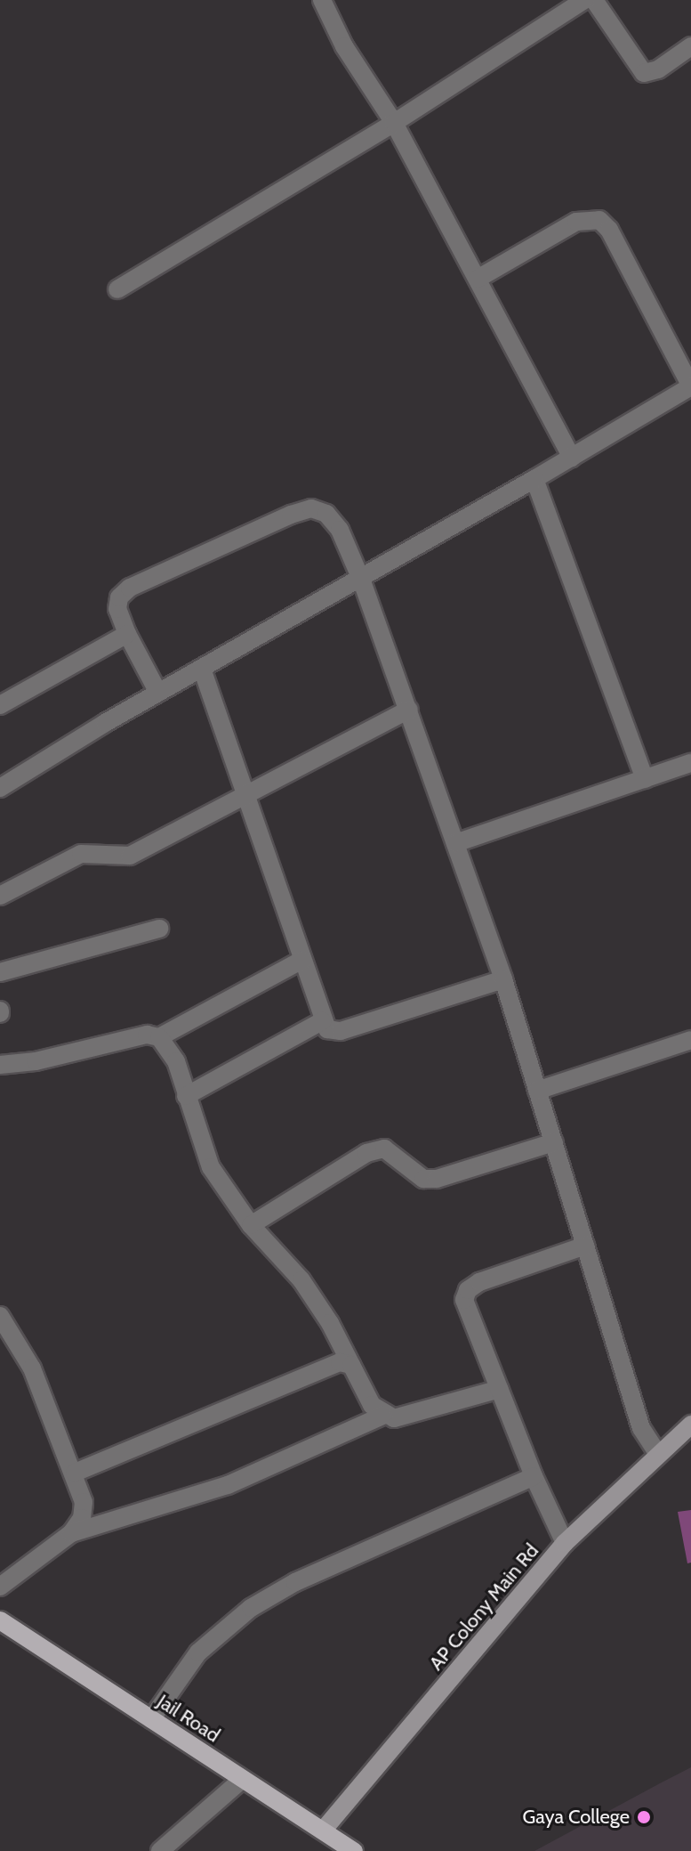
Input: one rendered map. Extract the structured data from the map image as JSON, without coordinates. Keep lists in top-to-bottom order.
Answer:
{
  "streets": {
    "main road": ["Jail Road"],
    "street": ["AP Colony Main Rd"]
  },
  "crossings": [
    ["AP Colony Main Rd", "Jail Road"]
  ],
  "places": ["Gaya College"]
}
